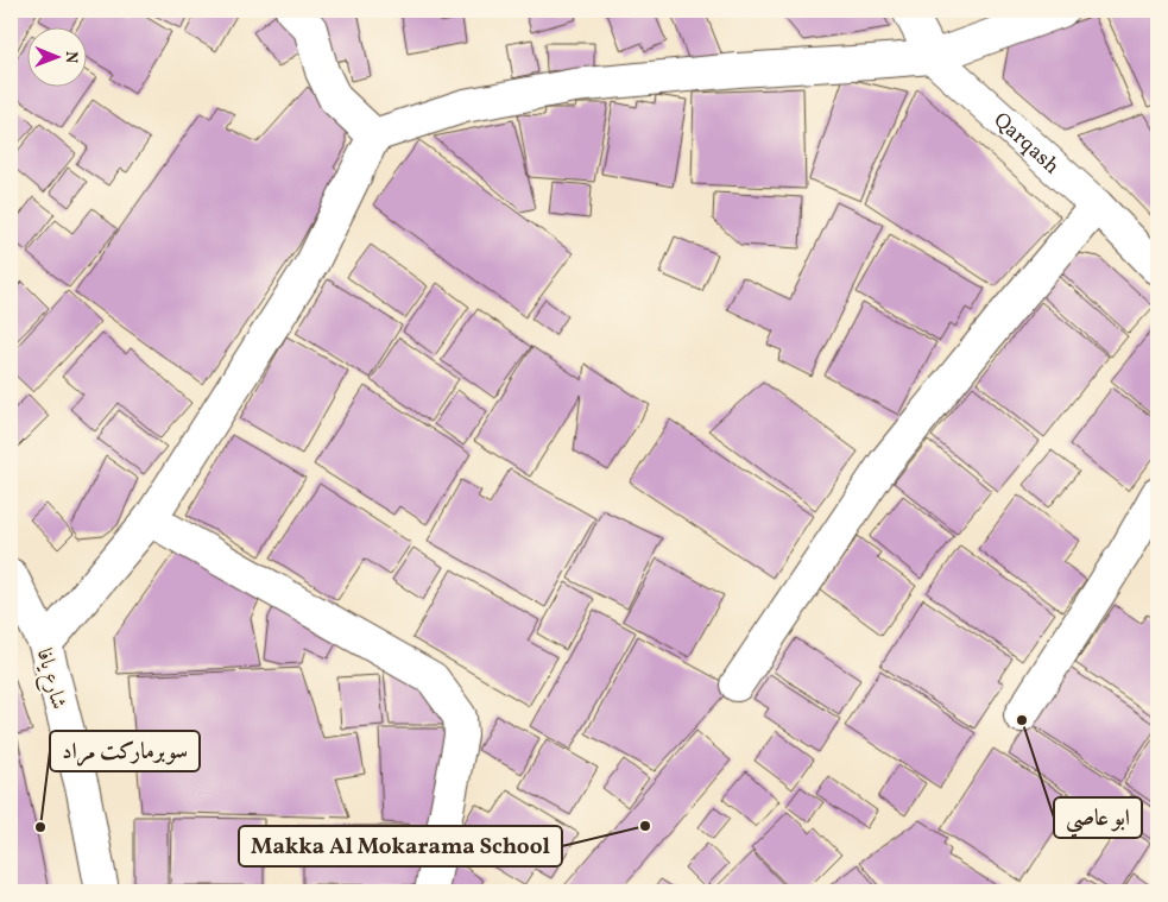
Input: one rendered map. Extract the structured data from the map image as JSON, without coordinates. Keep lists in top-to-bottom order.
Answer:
{
  "streets": {
    "street": ["Qarqash", "شارع يافا"]
  },
  "places": ["ابو عاصي", "Makka Al Mokarama School", "سوبرماركت مراد"],
  "north": "right"
}
